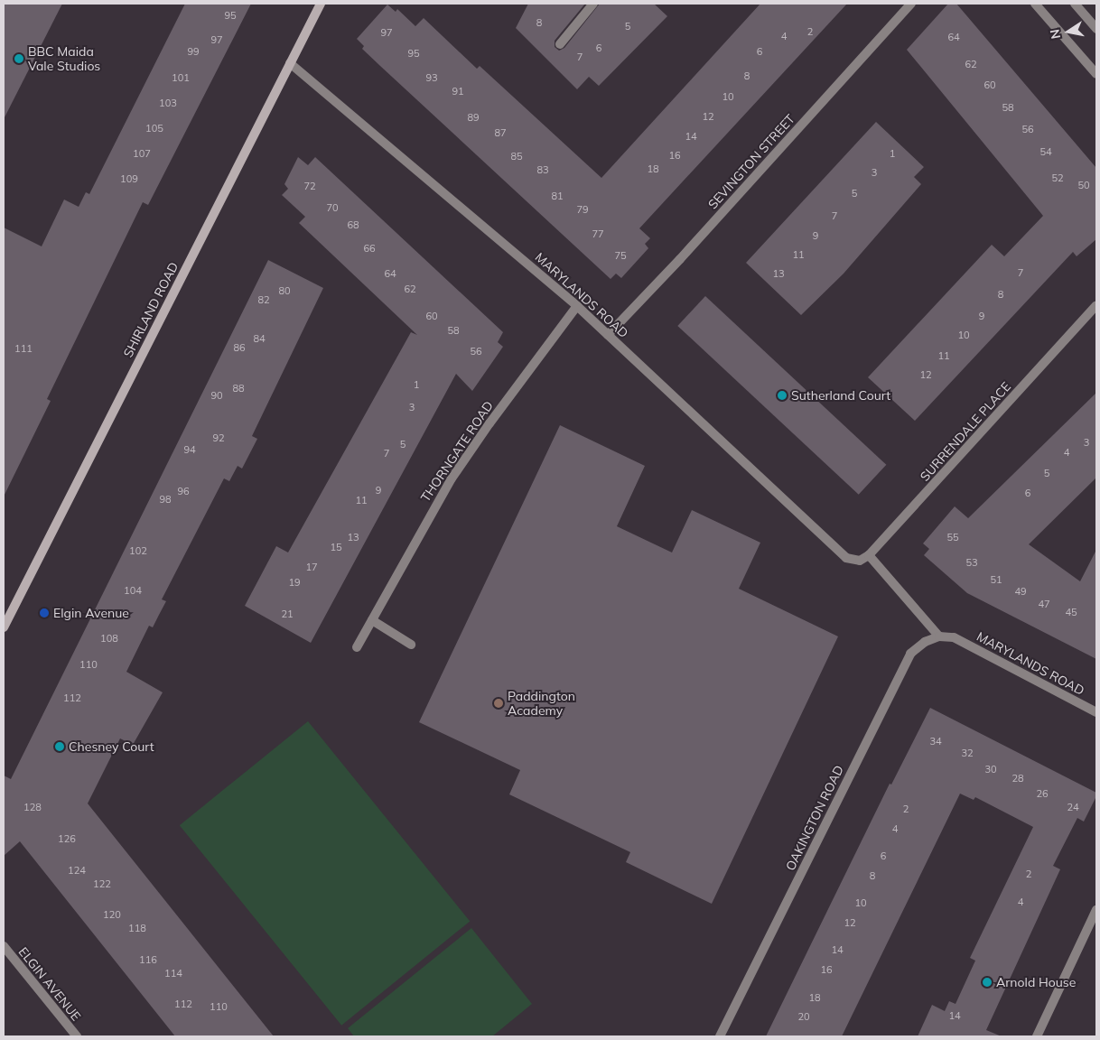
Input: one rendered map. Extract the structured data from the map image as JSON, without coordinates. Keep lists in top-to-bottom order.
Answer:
{
  "streets": {
    "main road": ["SHIRLAND ROAD"],
    "street": [
      "SEVINGTON STREET",
      "MARYLANDS ROAD",
      "SURRENDALE PLACE",
      "THORNGATE ROAD",
      "OAKINGTON ROAD",
      "ELGIN AVENUE"
    ]
  },
  "crossings": [
    ["SEVINGTON STREET", "MARYLANDS ROAD"],
    ["MARYLANDS ROAD", "SHIRLAND ROAD"],
    ["MARYLANDS ROAD", "SURRENDALE PLACE"],
    ["MARYLANDS ROAD", "THORNGATE ROAD"],
    ["MARYLANDS ROAD", "OAKINGTON ROAD"]
  ],
  "places": [
    "BBC Maida Vale Studios",
    "Sutherland Court",
    "Elgin Avenue",
    "Paddington Academy",
    "Chesney Court",
    "Arnold House"
  ],
  "house_numbers": [
    "95",
    "8",
    "5",
    "2",
    "97",
    "4",
    "64",
    "97",
    "6",
    "99",
    "6",
    "95",
    "7",
    "62",
    "8",
    "101",
    "93",
    "60",
    "91",
    "10",
    "103",
    "58",
    "12",
    "89",
    "105",
    "56",
    "87",
    "14",
    "54",
    "107",
    "1",
    "16",
    "85",
    "18",
    "83",
    "3",
    "52",
    "109",
    "50",
    "72",
    "5",
    "81",
    "70",
    "79",
    "7",
    "68",
    "77",
    "9",
    "66",
    "11",
    "75",
    "7",
    "64",
    "13",
    "62",
    "80",
    "8",
    "82",
    "60",
    "9",
    "58",
    "10",
    "84",
    "86",
    "111",
    "56",
    "11",
    "12",
    "1",
    "88",
    "90",
    "3",
    "92",
    "3",
    "5",
    "94",
    "4",
    "7",
    "5",
    "9",
    "96",
    "6",
    "98",
    "11",
    "13",
    "55",
    "15",
    "102",
    "53",
    "17",
    "51",
    "19",
    "104",
    "49",
    "47",
    "45",
    "21",
    "108",
    "110",
    "112",
    "34",
    "32",
    "30",
    "28",
    "26",
    "128",
    "24",
    "2",
    "4",
    "126",
    "6",
    "124",
    "2",
    "8",
    "122",
    "4",
    "10",
    "120",
    "12",
    "118",
    "14",
    "116",
    "16",
    "114",
    "18",
    "112",
    "110",
    "14",
    "20"
  ],
  "north": "left"
}
